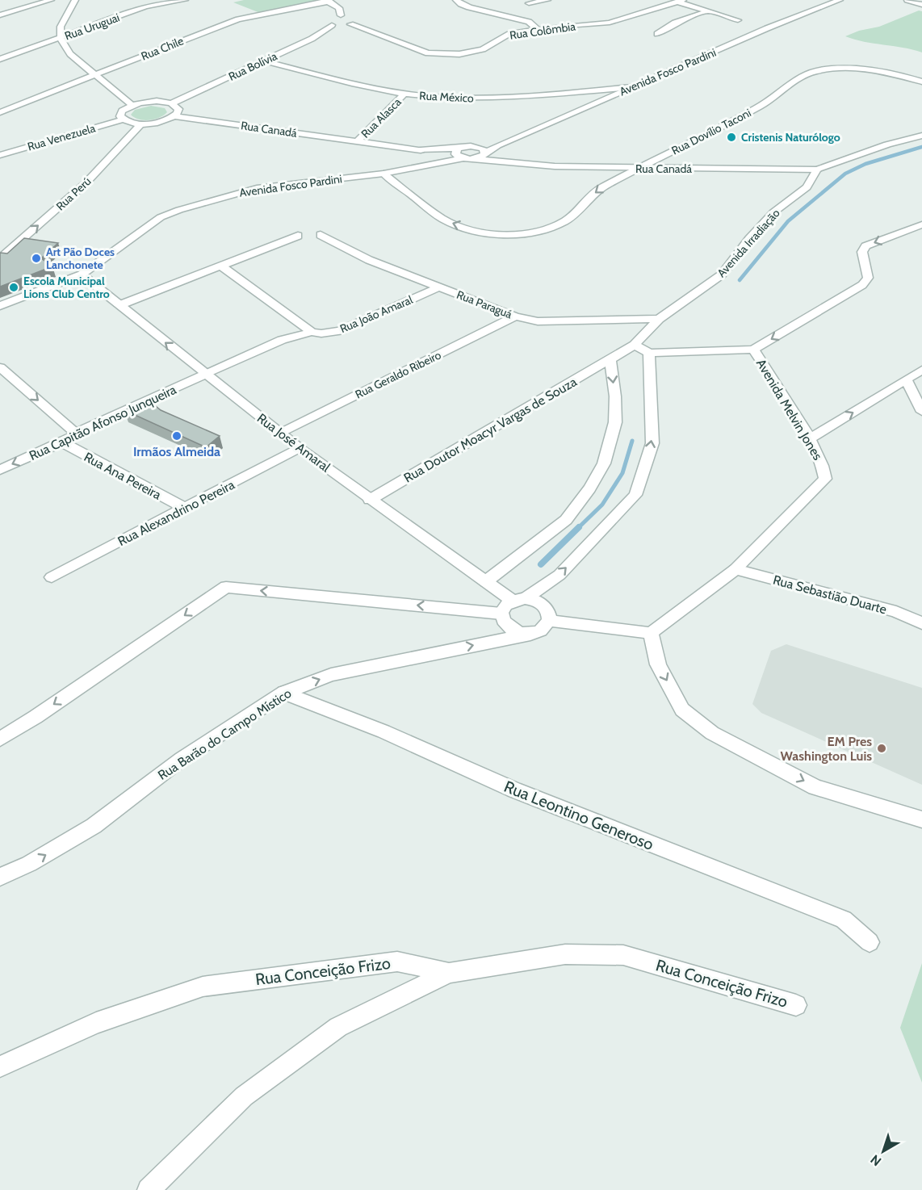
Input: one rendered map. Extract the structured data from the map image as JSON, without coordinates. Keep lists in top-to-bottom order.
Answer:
{
  "streets": {
    "street": [
      "Rua Uruguai",
      "Rua Colômbia",
      "Rua Chile",
      "Rua Bolívia",
      "Avenida Fosco Pardini",
      "Rua México",
      "Rua Alasca",
      "Rua Canadá",
      "Rua Dovílio Taconi",
      "Rua Venezuela",
      "Rua Perú",
      "Avenida Irradiação",
      "Rua Paraguá",
      "Rua João Amaral",
      "Rua Geraldo Ribeiro",
      "Avenida Melvin Jones",
      "Rua Capitão Afonso Junqueira",
      "Rua Doutor Moacyr Vargas de Souza",
      "Rua José Amaral",
      "Rua Ana Pereira",
      "Rua Alexandrino Pereira",
      "Rua Sebastião Duarte",
      "Rua Barão do Campo Místico",
      "Rua Leontino Generoso",
      "Rua Conceição Frizo"
    ]
  },
  "crossings": [
    ["Rua Bolívia", "Rua México"],
    ["Avenida Fosco Pardini", "Rua México"],
    ["Avenida Fosco Pardini", "Rua Canadá"],
    ["Avenida Fosco Pardini", "Rua Dovílio Taconi"],
    ["Avenida Fosco Pardini", "Rua José Amaral"],
    ["Rua México", "Rua Alasca"],
    ["Rua Alasca", "Rua Canadá"],
    ["Rua Canadá", "Rua Dovílio Taconi"],
    ["Rua Canadá", "Avenida Irradiação"],
    ["Avenida Irradiação", "Rua Paraguá"],
    ["Avenida Irradiação", "Rua Doutor Moacyr Vargas de Souza"],
    ["Rua Paraguá", "Rua João Amaral"],
    ["Rua Paraguá", "Rua Geraldo Ribeiro"],
    ["Rua João Amaral", "Rua Capitão Afonso Junqueira"],
    ["Rua João Amaral", "Rua José Amaral"],
    ["Rua Geraldo Ribeiro", "Rua José Amaral"],
    ["Avenida Melvin Jones", "Rua Sebastião Duarte"],
    ["Rua Capitão Afonso Junqueira", "Rua José Amaral"],
    ["Rua Capitão Afonso Junqueira", "Rua Ana Pereira"],
    ["Rua Doutor Moacyr Vargas de Souza", "Rua José Amaral"],
    ["Rua José Amaral", "Rua Alexandrino Pereira"],
    ["Rua José Amaral", "Rua Barão do Campo Místico"],
    ["Rua Ana Pereira", "Rua Alexandrino Pereira"],
    ["Rua Barão do Campo Místico", "Rua Leontino Generoso"]
  ],
  "one_way": ["Rua Perú"],
  "places": [
    "Cristenis Naturólogo",
    "Art Pão Doces Lanchonete",
    "Escola Municipal Lions Club Centro",
    "Irmãos Almeida",
    "EM Pres Washington Luis"
  ],
  "north": "bottom left"
}
